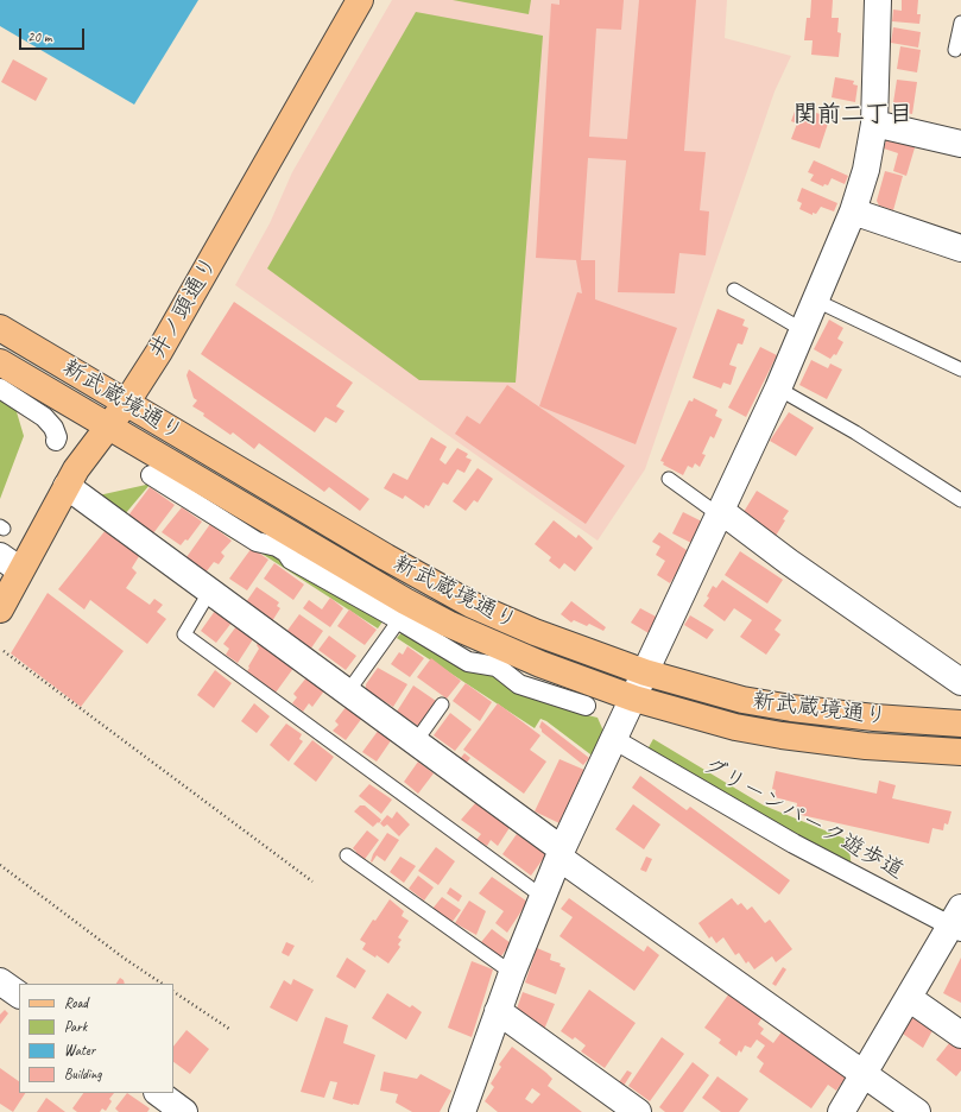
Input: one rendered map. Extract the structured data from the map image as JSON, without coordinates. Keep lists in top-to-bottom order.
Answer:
{
  "streets": {
    "main road": ["井ノ頭通り", "新武蔵境通り"],
    "street": ["グリーンパーク遊歩道"]
  },
  "crossings": [
    ["井ノ頭通り", "新武蔵境通り"]
  ],
  "districts": ["関前二丁目"],
  "legend": [
    "Road",
    "Park",
    "Water",
    "Building"
  ],
  "scale_bar": "20 m"
}
